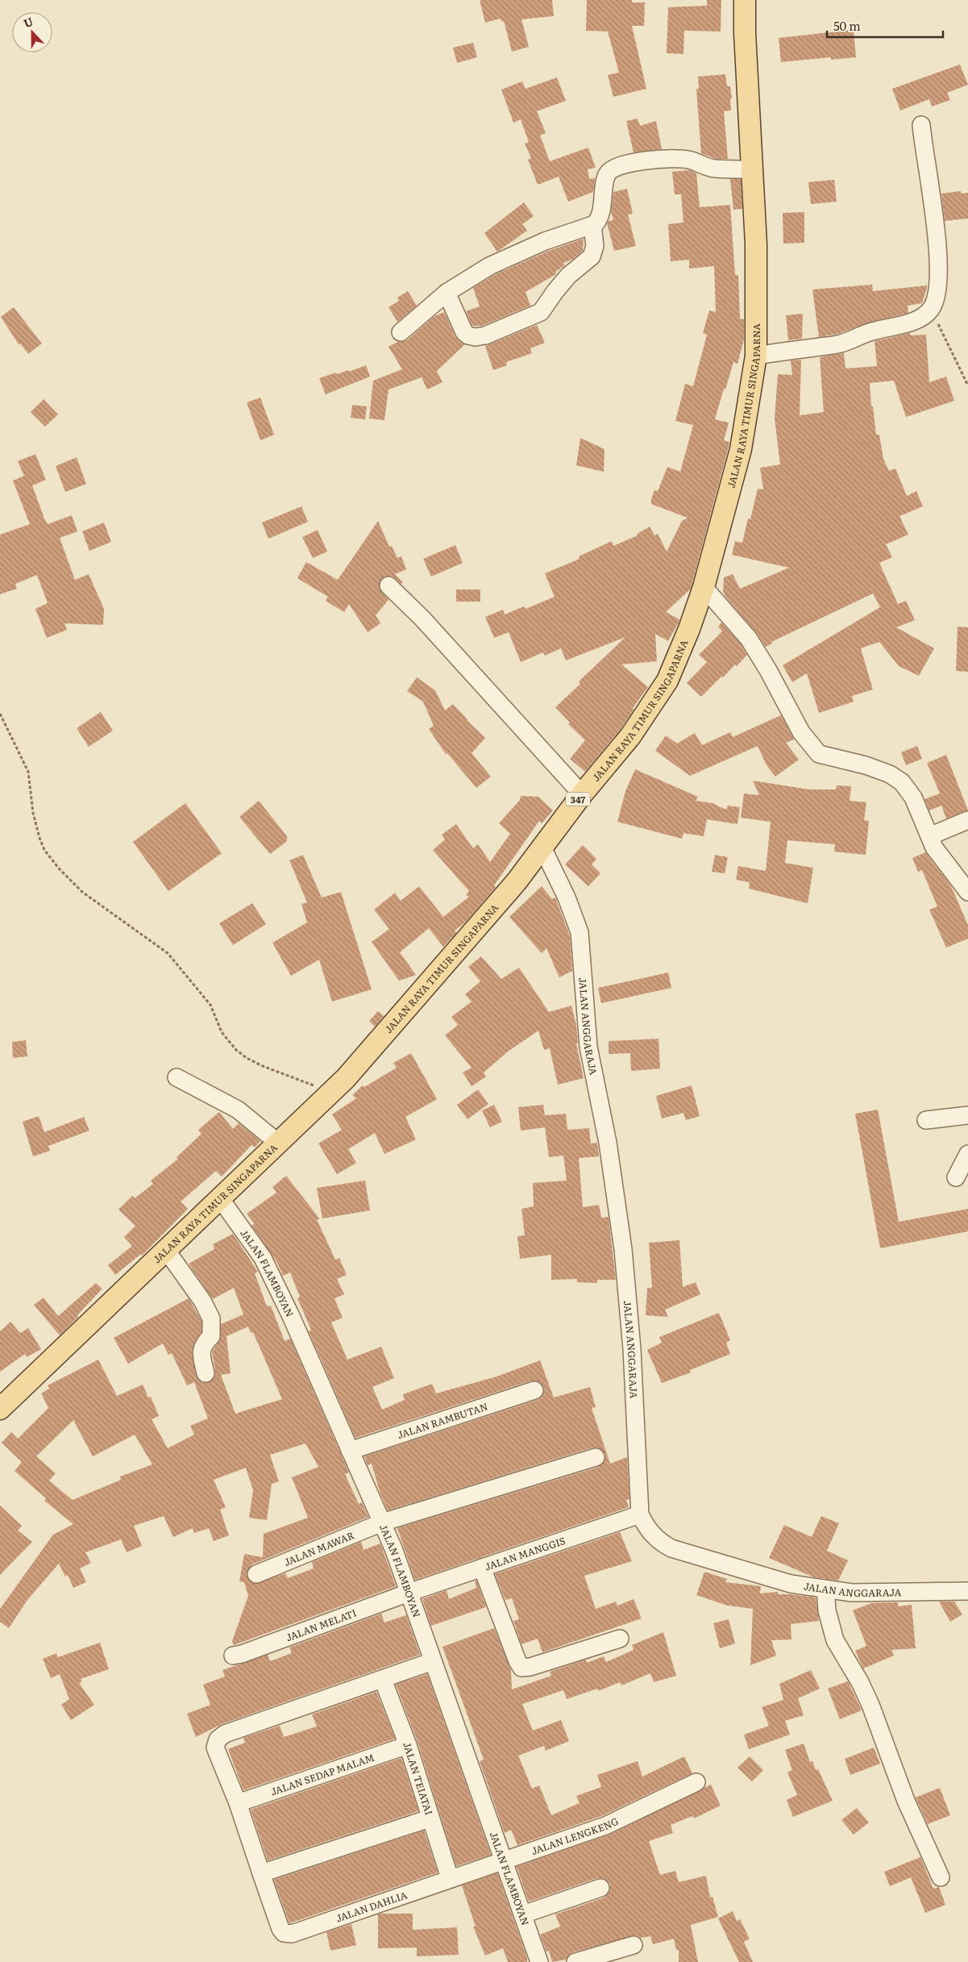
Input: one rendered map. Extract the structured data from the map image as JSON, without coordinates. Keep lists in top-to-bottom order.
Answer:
{
  "streets": {
    "main road": ["JALAN RAYA TIMUR SINGAPARNA", "347"],
    "street": [
      "JALAN ANGGARAJA",
      "JALAN FLAMBOYAN",
      "JALAN RAMBUTAN",
      "JALAN MAWAR",
      "JALAN MANGGIS",
      "JALAN MELATI",
      "JALAN SEDAP MALAM",
      "JALAN TEIATAI",
      "JALAN LENGKENG",
      "JALAN DAHLIA"
    ]
  },
  "crossings": [
    ["JALAN RAYA TIMUR SINGAPARNA", "JALAN ANGGARAJA"],
    ["JALAN RAYA TIMUR SINGAPARNA", "JALAN FLAMBOYAN"],
    ["JALAN ANGGARAJA", "JALAN MANGGIS"],
    ["JALAN FLAMBOYAN", "JALAN RAMBUTAN"],
    ["JALAN FLAMBOYAN", "JALAN MAWAR"],
    ["JALAN FLAMBOYAN", "JALAN MANGGIS"],
    ["JALAN FLAMBOYAN", "JALAN MELATI"],
    ["JALAN FLAMBOYAN", "JALAN LENGKENG"],
    ["JALAN MANGGIS", "JALAN MELATI"],
    ["JALAN SEDAP MALAM", "JALAN TEIATAI"],
    ["JALAN TEIATAI", "JALAN LENGKENG"],
    ["JALAN TEIATAI", "JALAN DAHLIA"],
    ["JALAN LENGKENG", "JALAN DAHLIA"]
  ],
  "scale_bar": "50 m",
  "north": "top"
}
